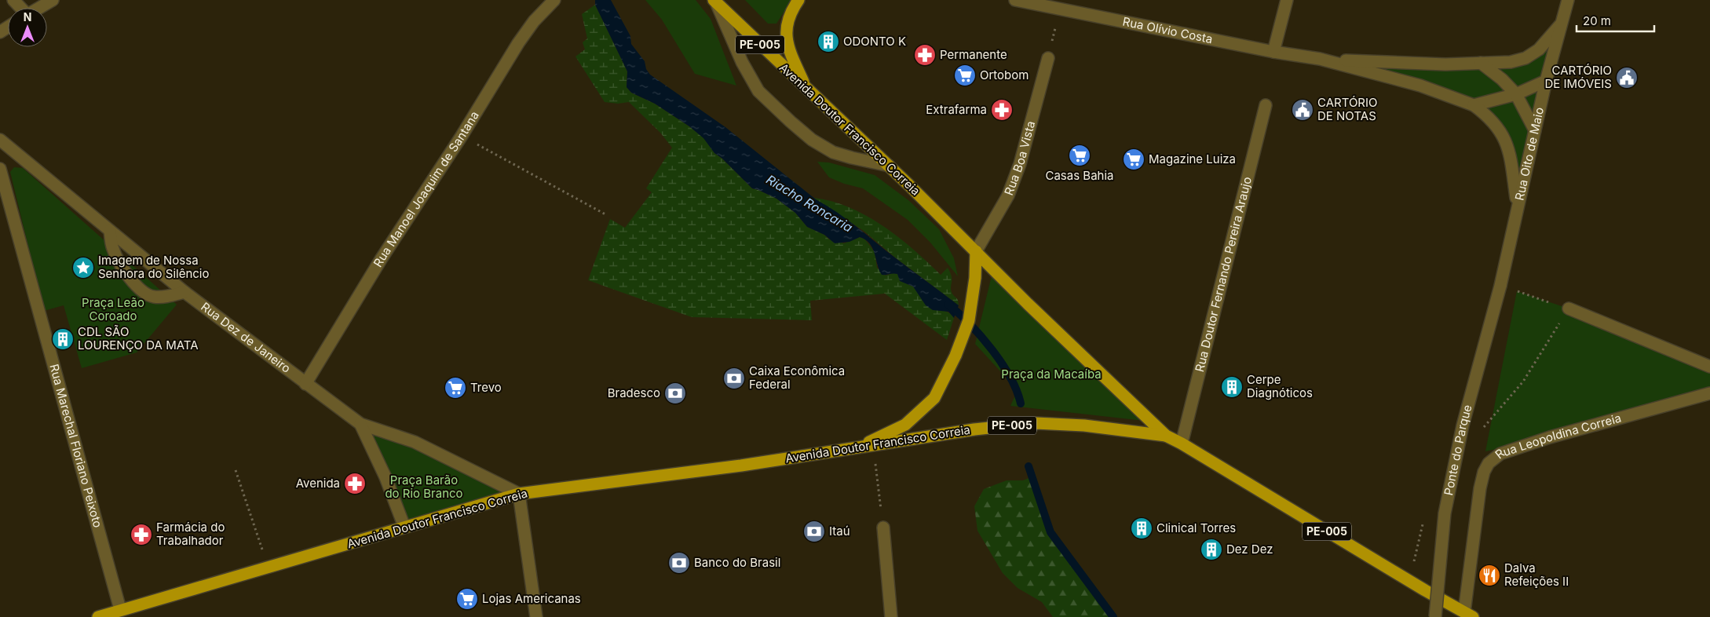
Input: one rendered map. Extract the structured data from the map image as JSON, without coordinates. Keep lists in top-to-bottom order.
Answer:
{
  "streets": {
    "main road": ["PE-005", "Avenida Doutor Francisco Correia"],
    "street": [
      "Rua Olívio Costa",
      "Rua Oito de Maio",
      "Rua Boa Vista",
      "Rua Manoel Joaquim de Santana",
      "Rua Doutor Fernando Pereira Araujo",
      "Rua Dez de Janeiro",
      "Rua Leopoldina Correia",
      "Rua Marechal Floriano Peixoto",
      "Ponte do Parque"
    ]
  },
  "crossings": [
    ["Rua Olívio Costa", "Rua Oito de Maio"],
    ["PE-005", "Avenida Doutor Francisco Correia"],
    ["PE-005", "Rua Doutor Fernando Pereira Araujo"],
    ["PE-005", "Rua Leopoldina Correia"],
    ["Avenida Doutor Francisco Correia", "Rua Boa Vista"],
    ["Avenida Doutor Francisco Correia", "Rua Dez de Janeiro"],
    ["Avenida Doutor Francisco Correia", "Rua Marechal Floriano Peixoto"],
    ["Rua Oito de Maio", "Ponte do Parque"],
    ["Rua Manoel Joaquim de Santana", "Rua Dez de Janeiro"]
  ],
  "water": ["Riacho Roncaria"],
  "parks": ["Praça Leão Coroado", "Praça da Macaíba", "Praça Barão do Rio Branco"],
  "places": {
    "building": [
      "ODONTO K",
      "CDL SÃO LOURENÇO DA MATA",
      "Cerpe Diagnóticos",
      "Clinical Torres",
      "Dez Dez"
    ],
    "pharmacy": [
      "Permanente",
      "Extrafarma",
      "Avenida",
      "Farmácia do Trabalhador"
    ],
    "supermarket": [
      "Ortobom",
      "Casas Bahia",
      "Magazine Luiza",
      "Trevo",
      "Lojas Americanas"
    ],
    "public building": ["CARTÓRIO DE IMÓVEIS", "CARTÓRIO DE NOTAS"],
    "place": ["Imagem de Nossa Senhora do Silêncio"],
    "bank": [
      "Caixa Econômica Federal",
      "Bradesco",
      "Itaú",
      "Banco do Brasil"
    ],
    "restaurant": ["Dalva Refeições II"]
  },
  "scale_bar": "20 m",
  "north": "top"
}
